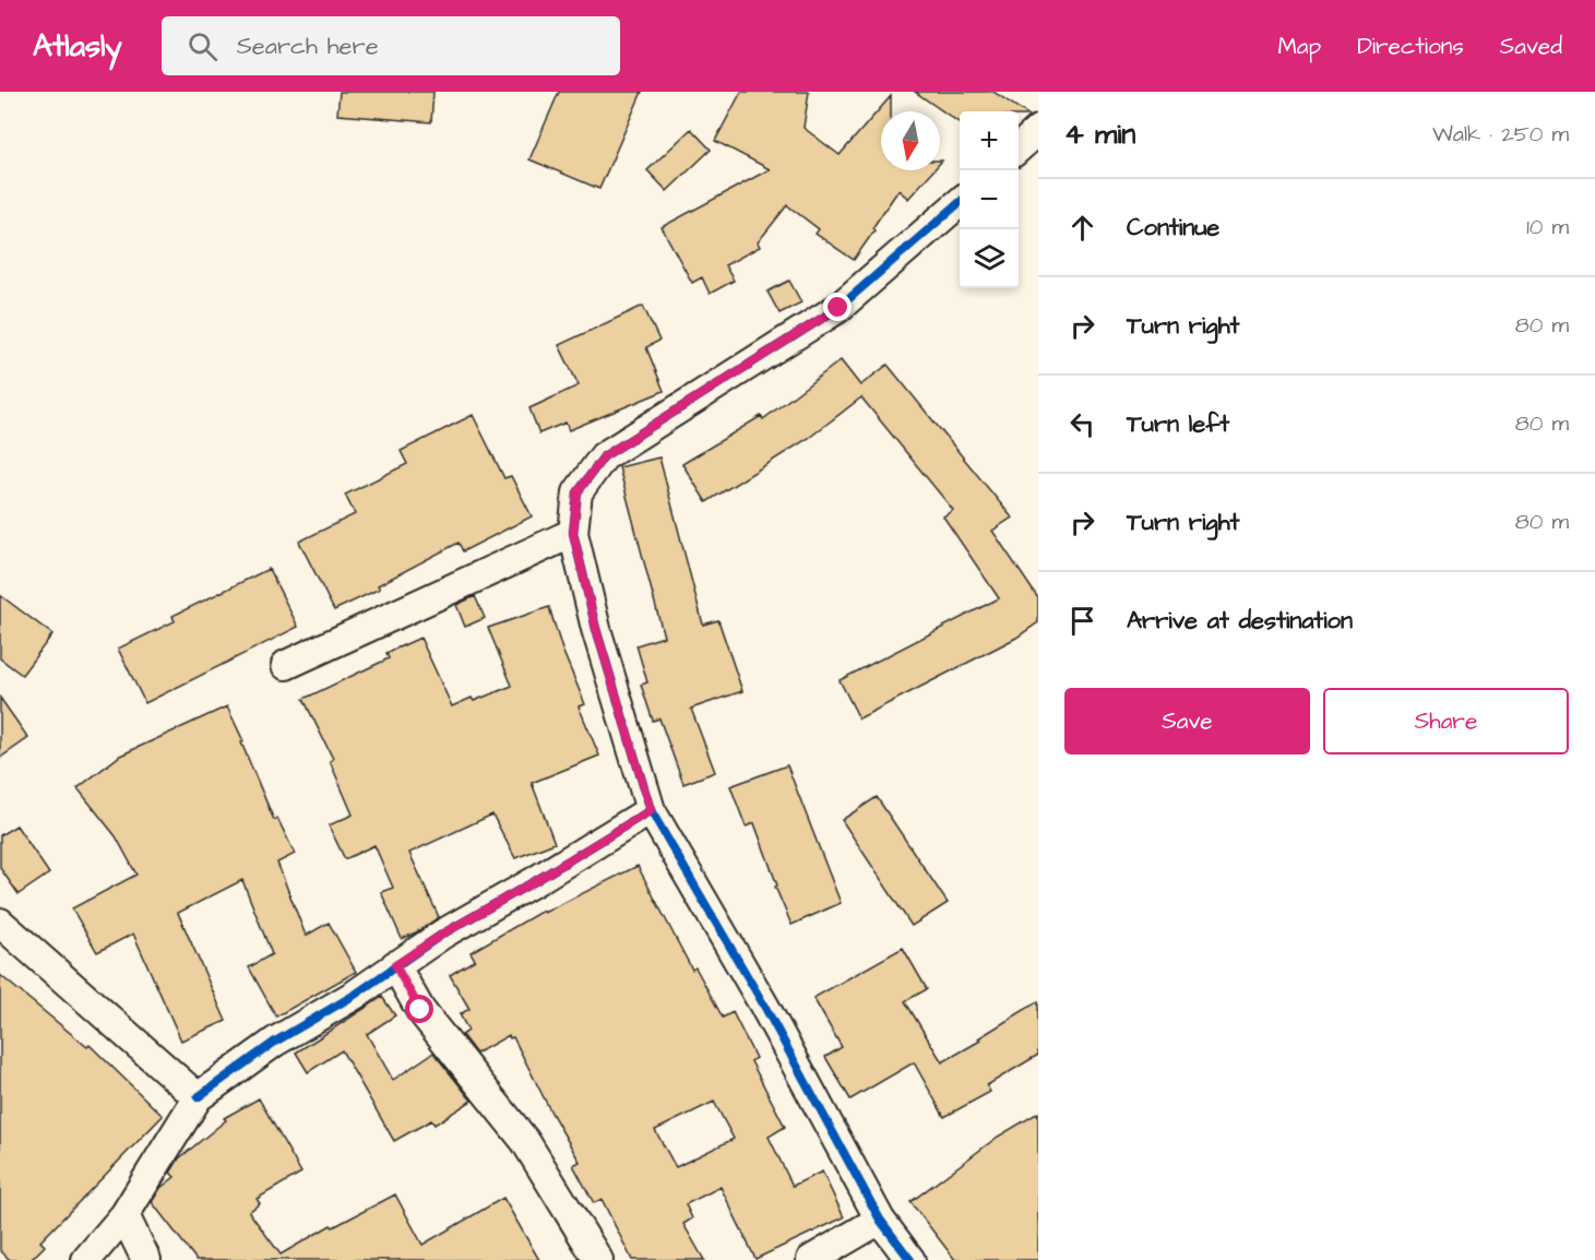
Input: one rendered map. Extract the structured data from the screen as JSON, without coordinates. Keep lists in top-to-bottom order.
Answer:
{
  "north": "bottom",
  "page": {
    "header": "Atlasly",
    "search": "Search here",
    "nav": ["Map", "Directions", "Saved"],
    "heading": ["4 min", "Walk · 250 m"],
    "map_buttons": ["+", "−"],
    "list": [
      ["Continue", "10 m"],
      ["Turn right", "80 m"],
      ["Turn left", "80 m"],
      ["Turn right", "80 m"],
      "Arrive at destination"
    ],
    "buttons": ["Save", "Share"]
  }
}
